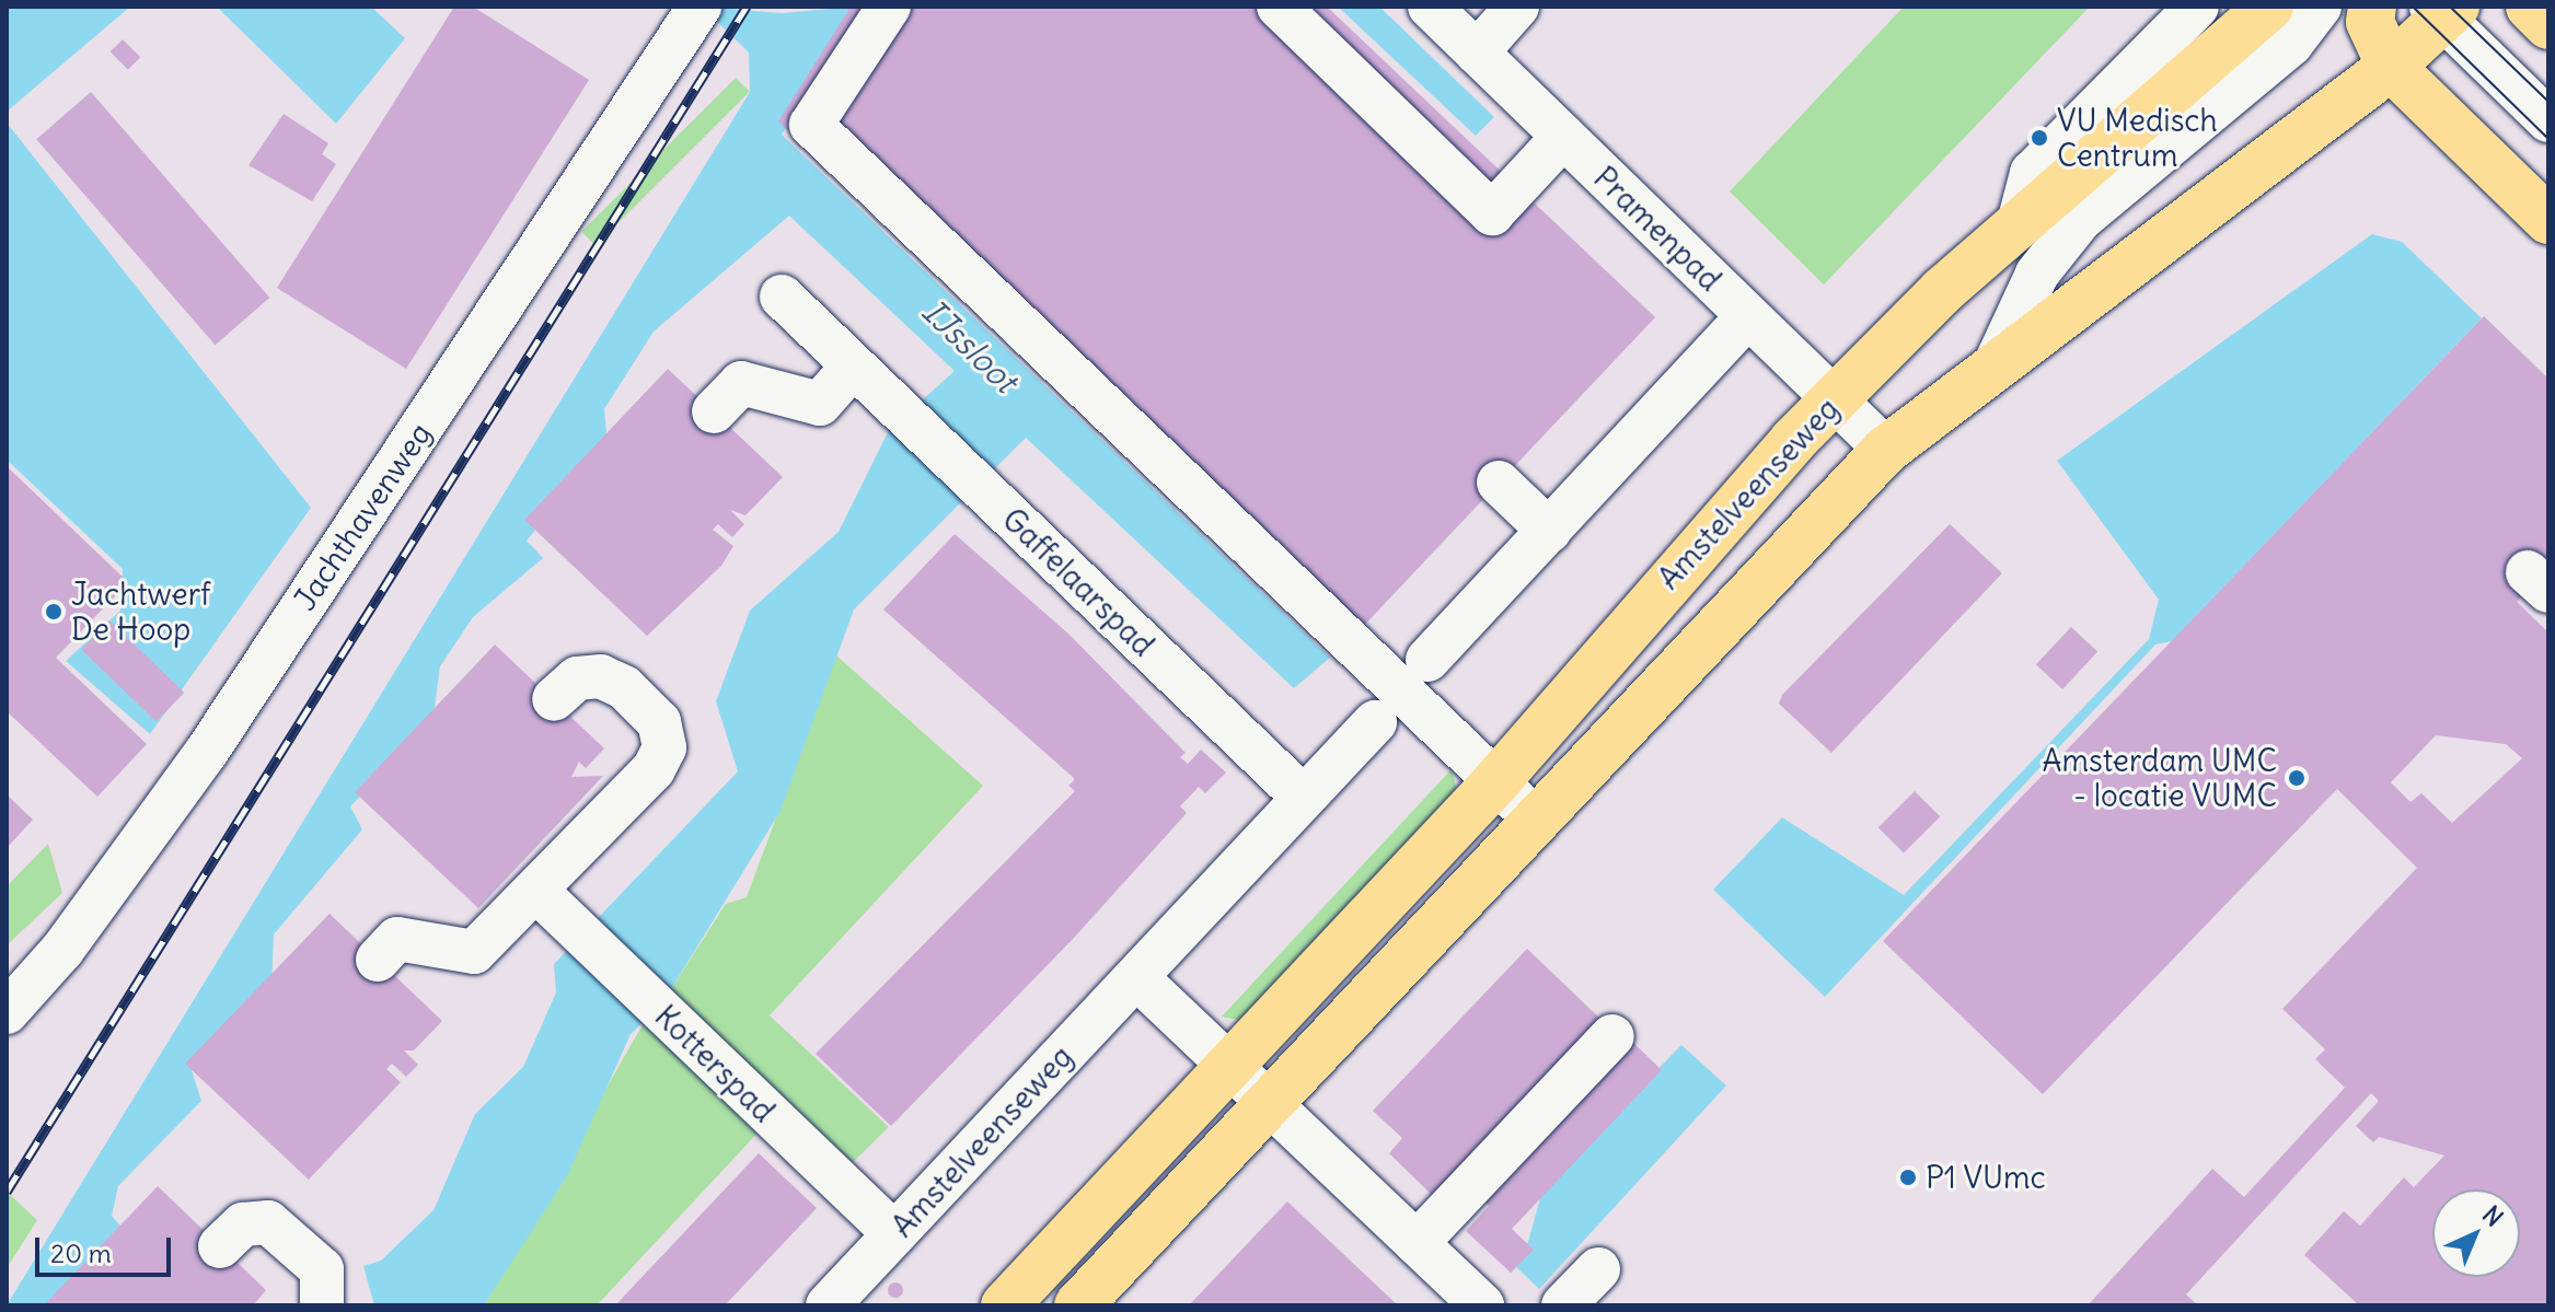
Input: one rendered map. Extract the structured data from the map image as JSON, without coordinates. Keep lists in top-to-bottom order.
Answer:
{
  "streets": {
    "main road": ["Amstelveenseweg"],
    "street": [
      "Pramenpad",
      "Jachthavenweg",
      "Gaffelaarspad",
      "Kotterspad"
    ]
  },
  "crossings": [
    ["Pramenpad", "Amstelveenseweg"],
    ["Amstelveenseweg", "Gaffelaarspad"],
    ["Amstelveenseweg", "Kotterspad"]
  ],
  "water": ["IJssloot"],
  "places": [
    "VU Medisch Centrum",
    "Jachtwerf De Hoop",
    "Amsterdam UMC - locatie VUMC",
    "P1 VUmc"
  ],
  "scale_bar": "20 m",
  "north": "top right"
}
